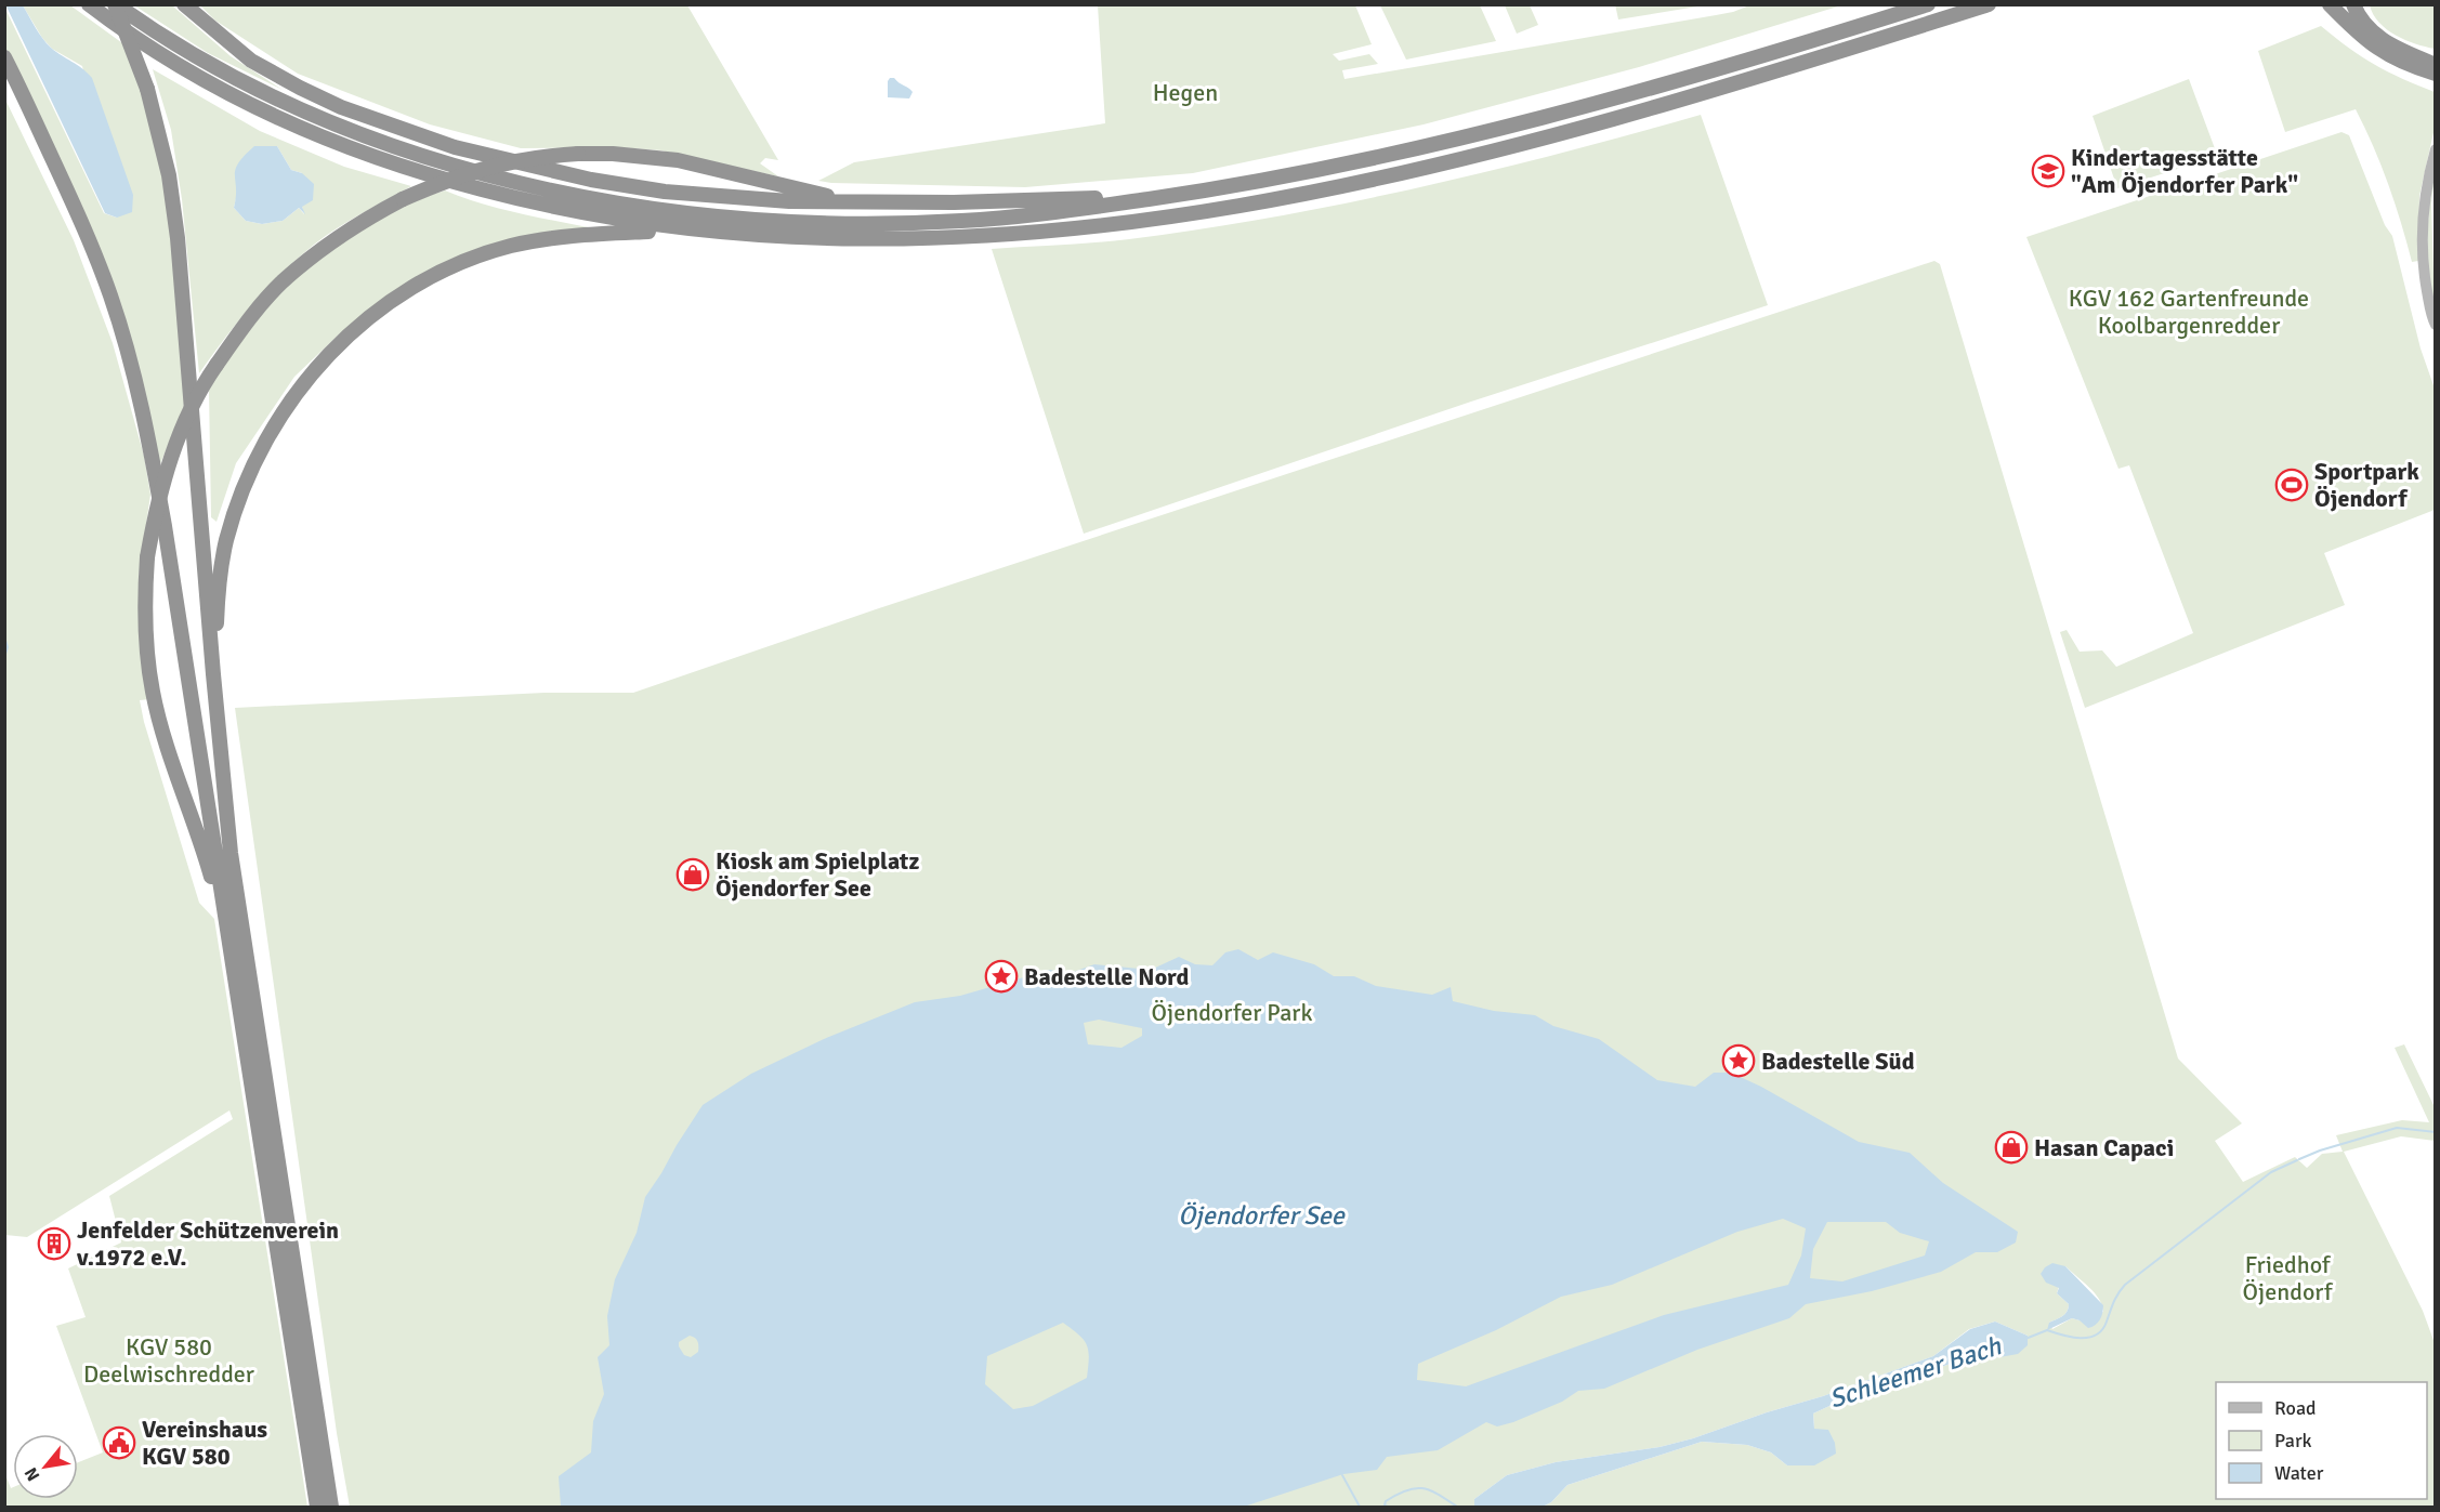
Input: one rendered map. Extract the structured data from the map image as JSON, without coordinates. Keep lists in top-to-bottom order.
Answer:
{
  "water": ["Öjendorfer See", "Schleemer Bach"],
  "parks": [
    "Hegen",
    "KGV 162 Gartenfreunde Koolbargenredder",
    "Öjendorfer Park",
    "Friedhof Öjendorf",
    "KGV 580 Deelwischredder"
  ],
  "places": {
    "school or university": ["Kindertagesstätte \"Am Öjendorfer Park\""],
    "sports": ["Sportpark Öjendorf"],
    "shop": ["Kiosk am Spielplatz Öjendorfer See", "Hasan Capaci"],
    "place": ["Badestelle Nord", "Badestelle Süd"],
    "building": ["Jenfelder Schützenverein v.1972 e.V."],
    "public building": ["Vereinshaus KGV 580"]
  },
  "legend": ["Road", "Park", "Water"],
  "north": "bottom left"
}
